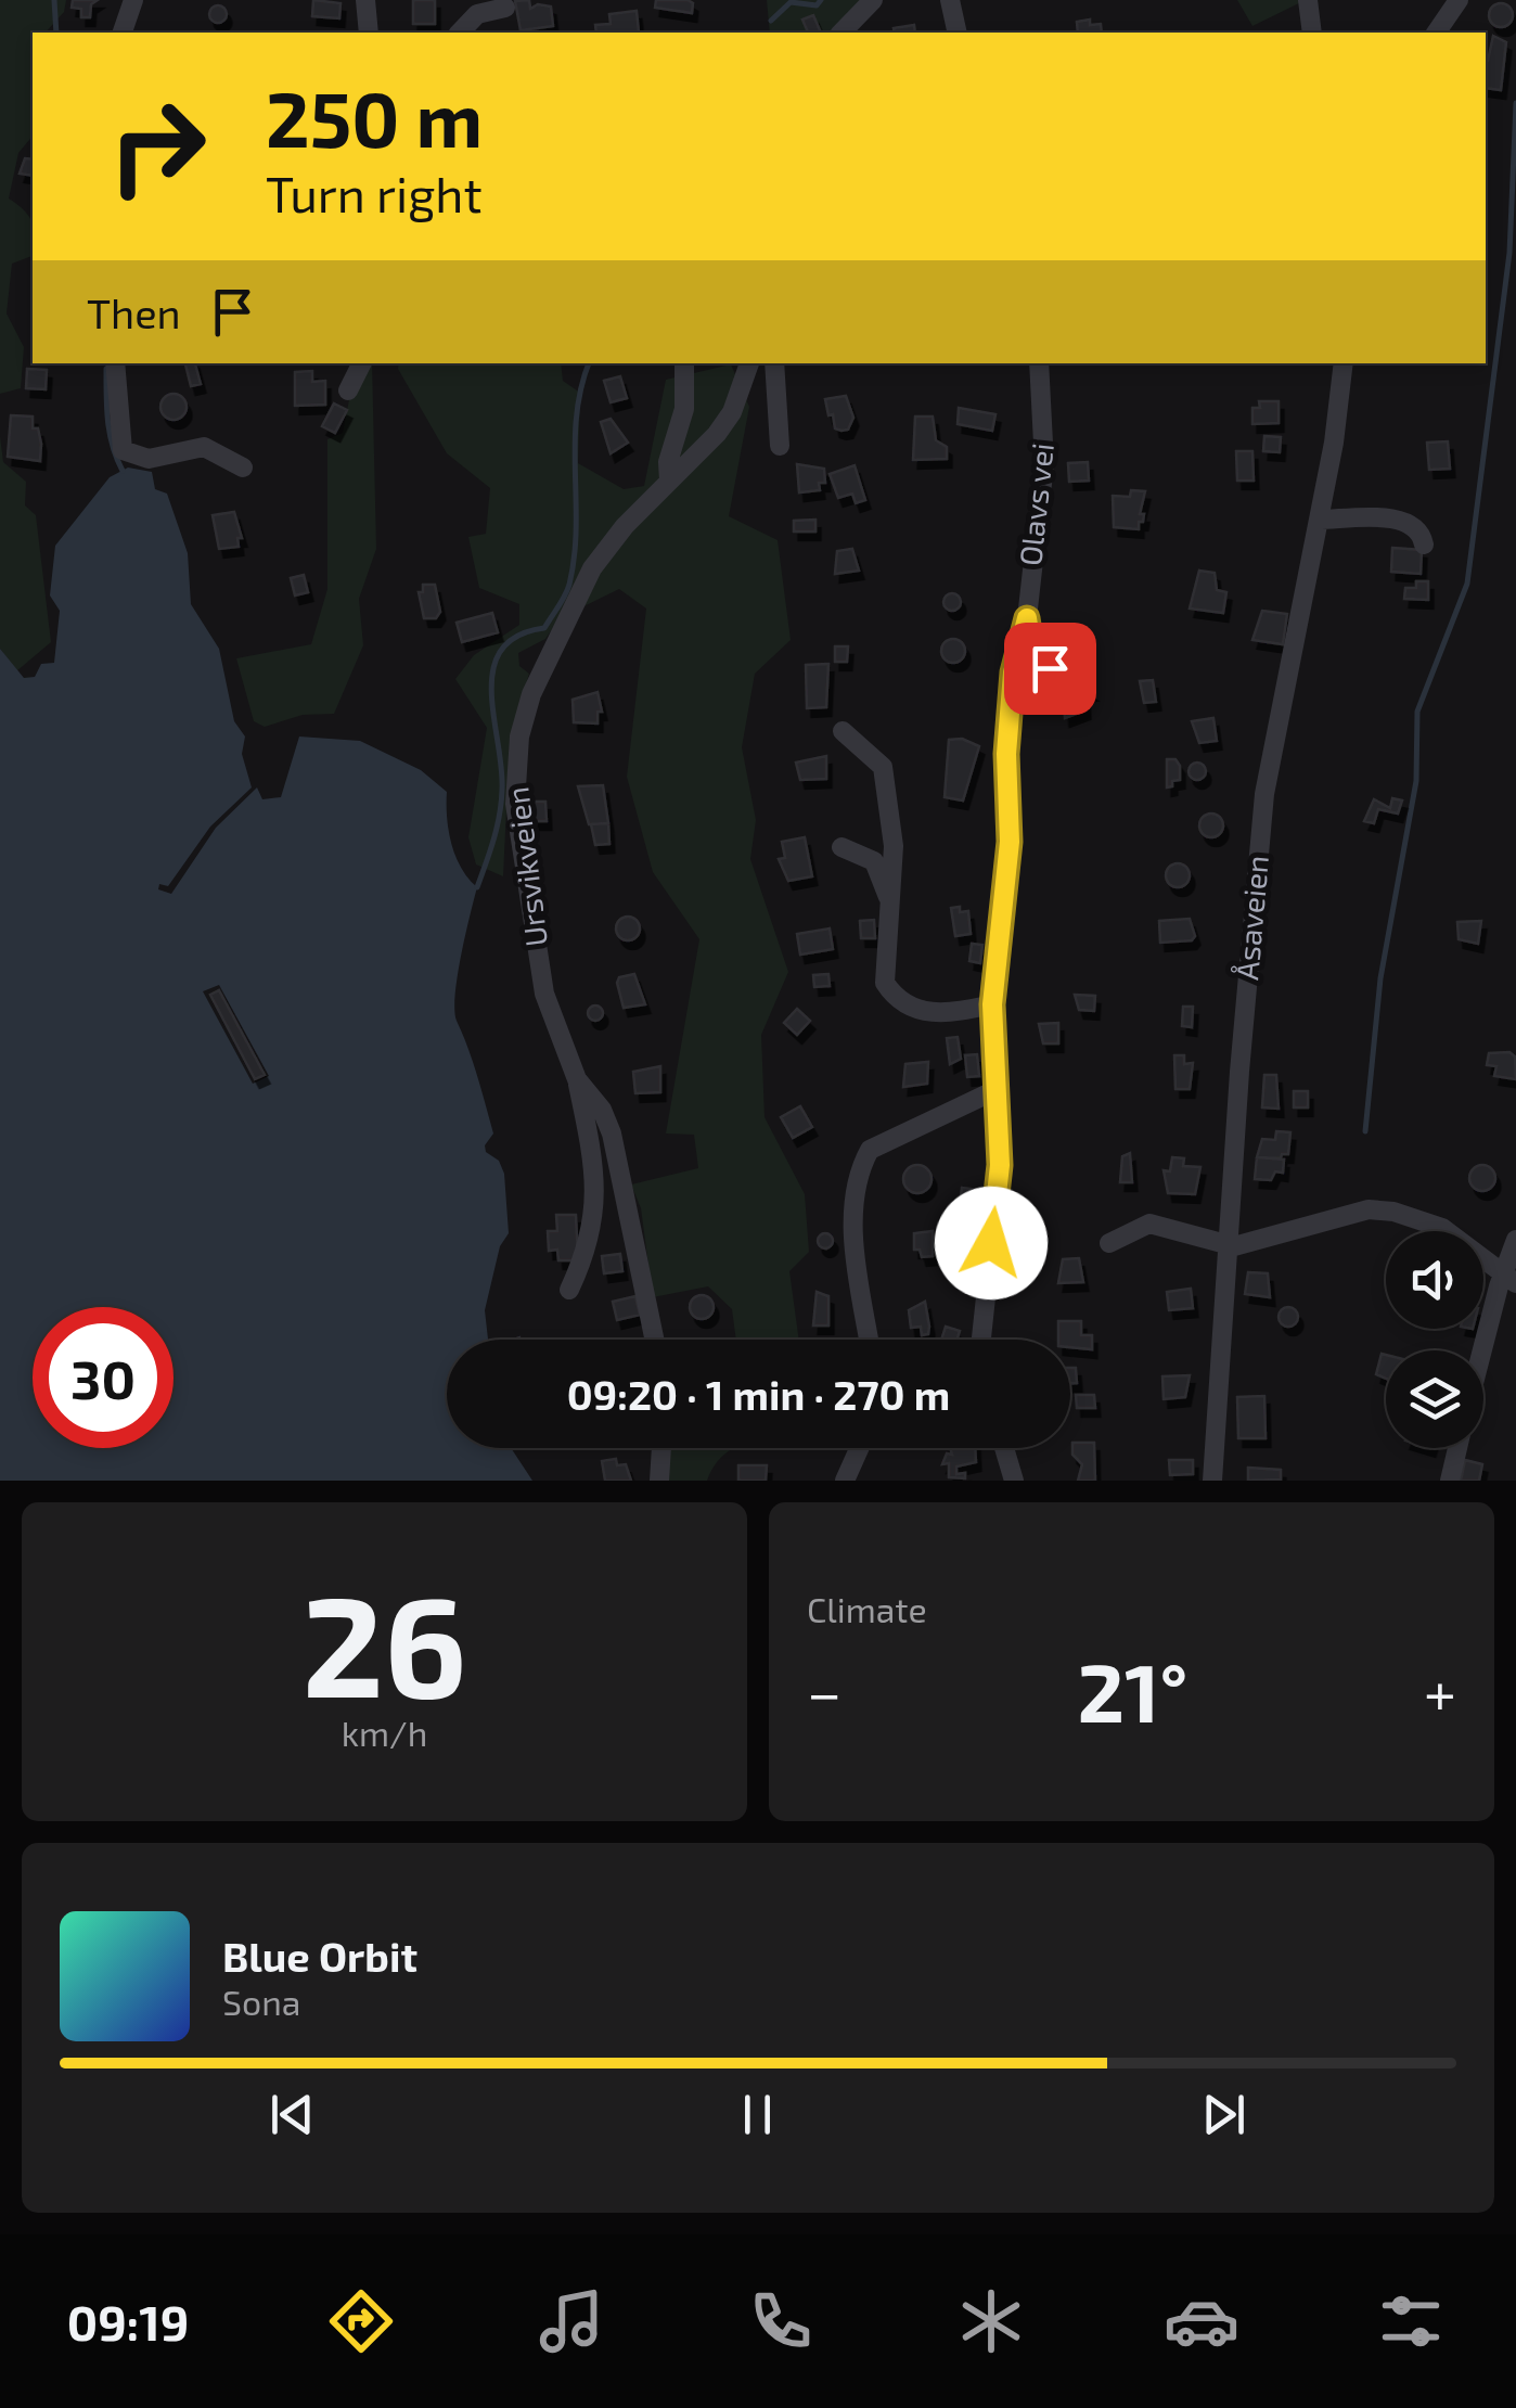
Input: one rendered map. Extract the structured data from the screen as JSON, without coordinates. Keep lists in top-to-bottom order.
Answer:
{
  "streets": {
    "street": ["Olavs vei", "Ursvikveien", "Åsaveien"]
  },
  "page": {
    "turn": ["250 m", "Turn right"],
    "then": "Then",
    "limit": "30",
    "trip": "09:20 · 1 min · 270 m",
    "tile": [
      ["26", "km/h"],
      "Climate"
    ],
    "heat": ["−", "21°", "+"],
    "song": ["Blue Orbit", "Sona"],
    "tabs": "09:19"
  }
}
